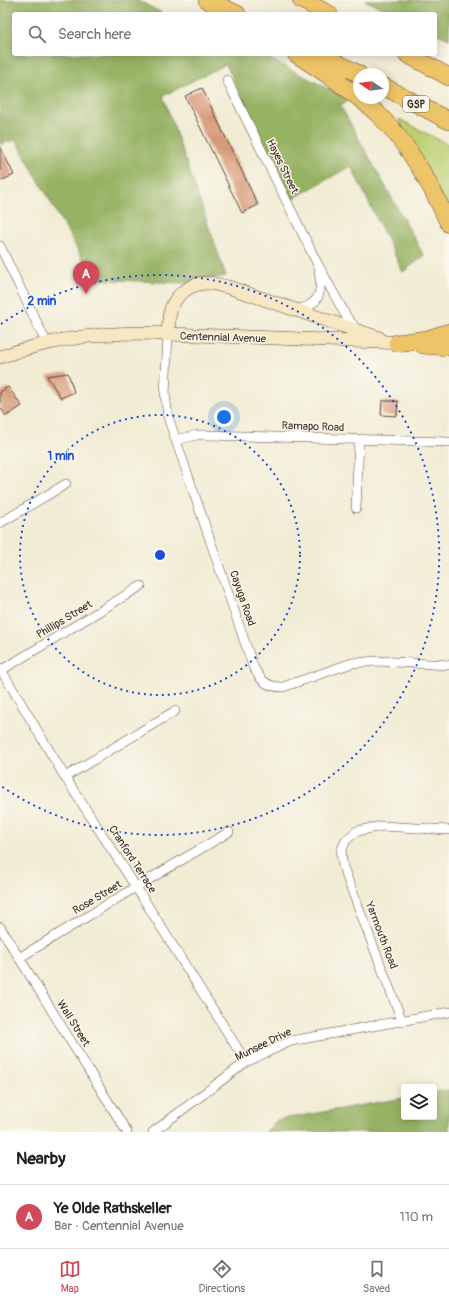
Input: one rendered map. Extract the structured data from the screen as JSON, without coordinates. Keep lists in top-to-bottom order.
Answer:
{
  "streets": {
    "highway": ["GSP"],
    "main road": ["Centennial Avenue"],
    "street": [
      "Hayes Street",
      "Ramapo Road",
      "Cayuga Road",
      "Phillips Street",
      "Cranford Terrace",
      "Rose Street",
      "Yarmouth Road",
      "Wall Street",
      "Munsee Drive"
    ]
  },
  "crossings": [
    ["Centennial Avenue", "Cayuga Road"],
    ["Ramapo Road", "Cayuga Road"],
    ["Phillips Street", "Cranford Terrace"],
    ["Cranford Terrace", "Rose Street"],
    ["Cranford Terrace", "Munsee Drive"],
    ["Rose Street", "Wall Street"],
    ["Yarmouth Road", "Munsee Drive"]
  ],
  "north": "left",
  "page": {
    "search": "Search here",
    "pins": "A",
    "heading": "Nearby",
    "list": [
      {
        "mark": "A",
        "name": "Ye Olde Rathskeller",
        "note": "Bar · Centennial Avenue",
        "value": "110 m"
      }
    ],
    "nav": ["Map", "Directions", "Saved"]
  },
  "rings": ["2 min", "1 min"]
}
